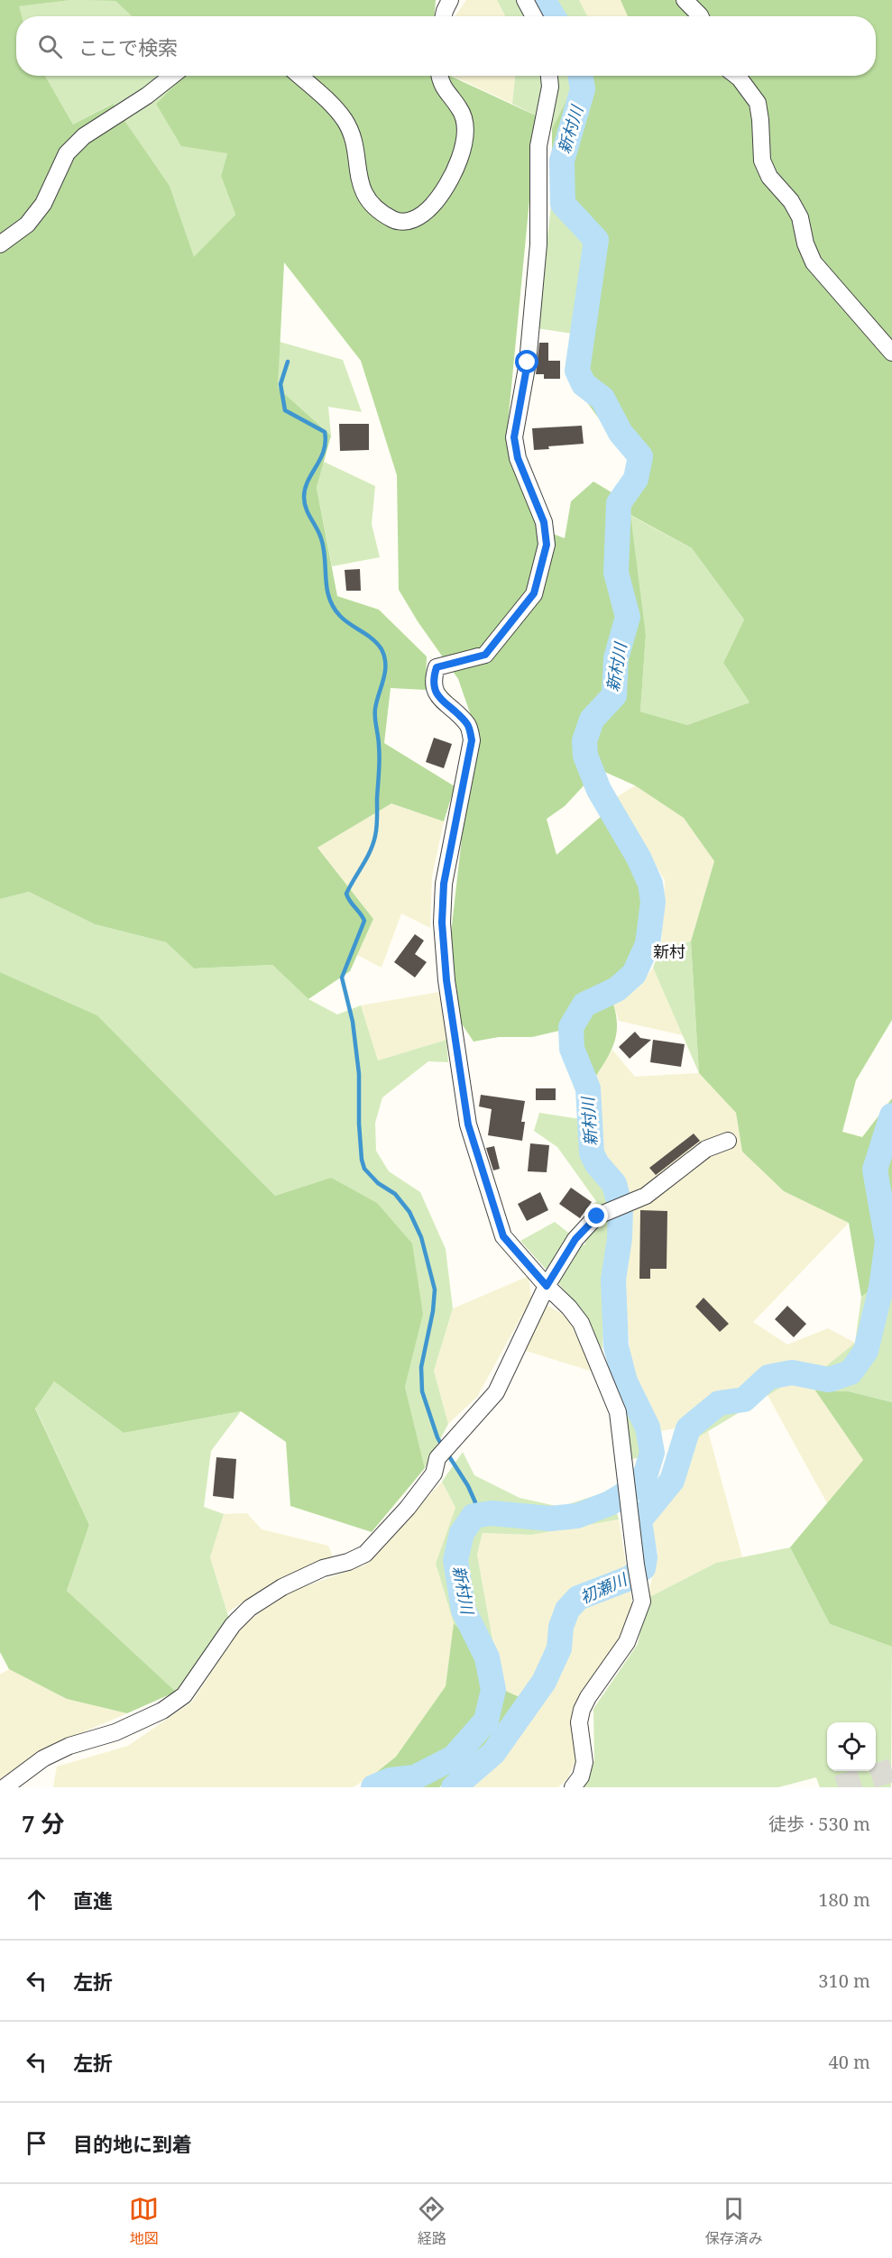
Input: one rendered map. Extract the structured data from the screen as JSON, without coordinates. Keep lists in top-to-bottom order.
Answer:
{
  "districts": ["新村"],
  "water": ["新村川", "初瀬川"],
  "page": {
    "search": "ここで検索",
    "heading": ["7 分", "徒歩 · 530 m"],
    "list": [
      ["直進", "180 m"],
      ["左折", "310 m"],
      ["左折", "40 m"],
      "目的地に到着"
    ],
    "nav": ["地図", "経路", "保存済み"]
  }
}
